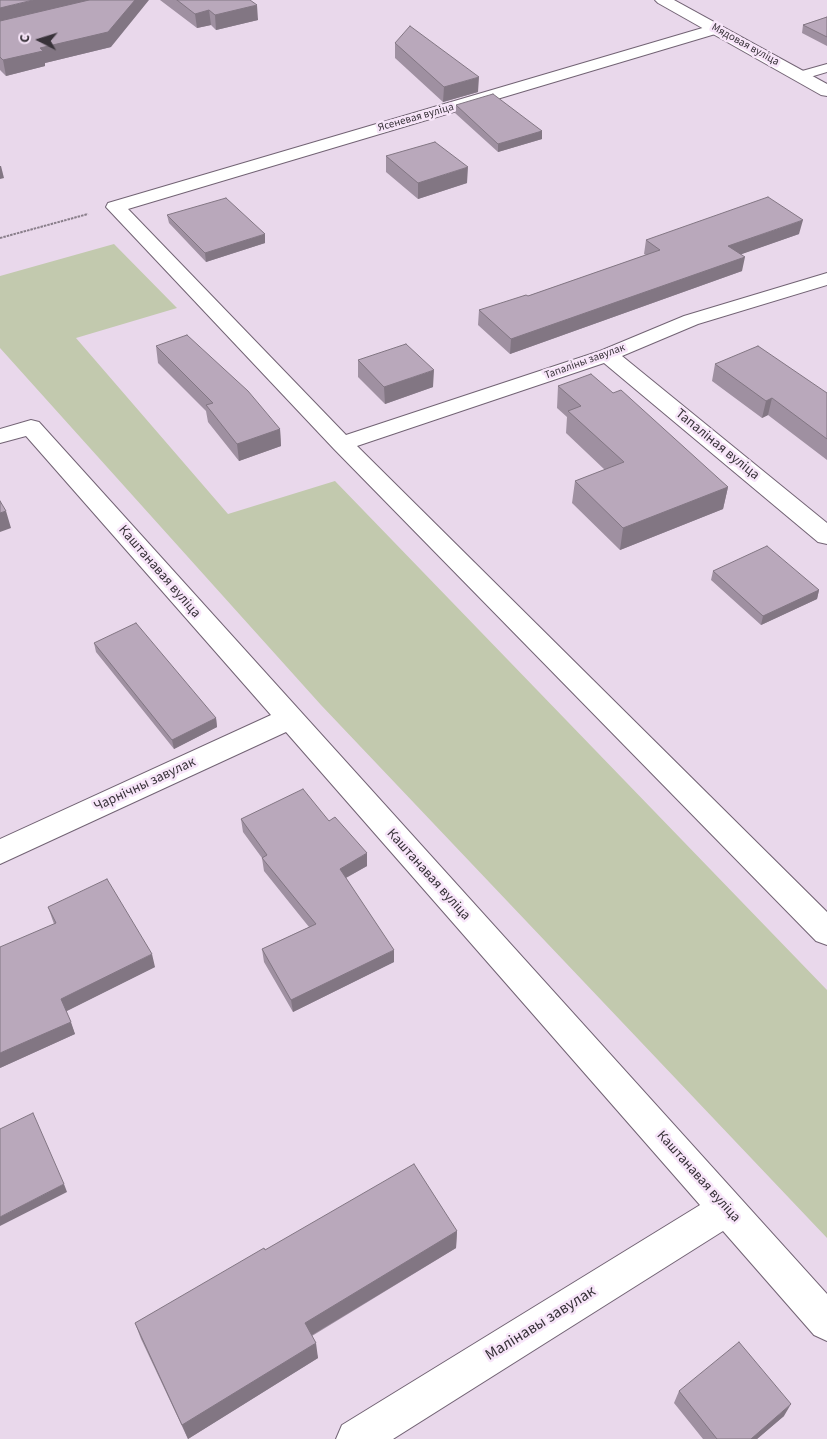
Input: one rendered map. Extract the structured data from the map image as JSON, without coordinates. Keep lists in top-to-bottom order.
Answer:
{
  "streets": {
    "street": [
      "Мядовая вуліца",
      "Ясеневая вуліца",
      "Тапаліны завулак",
      "Тапаліная вуліца",
      "Каштанавая вуліца",
      "Чарнічны завулак",
      "Малінавы завулак"
    ]
  },
  "crossings": [
    ["Мядовая вуліца", "Ясеневая вуліца"],
    ["Тапаліны завулак", "Тапаліная вуліца"],
    ["Каштанавая вуліца", "Чарнічны завулак"],
    ["Каштанавая вуліца", "Малінавы завулак"]
  ],
  "north": "left"
}
